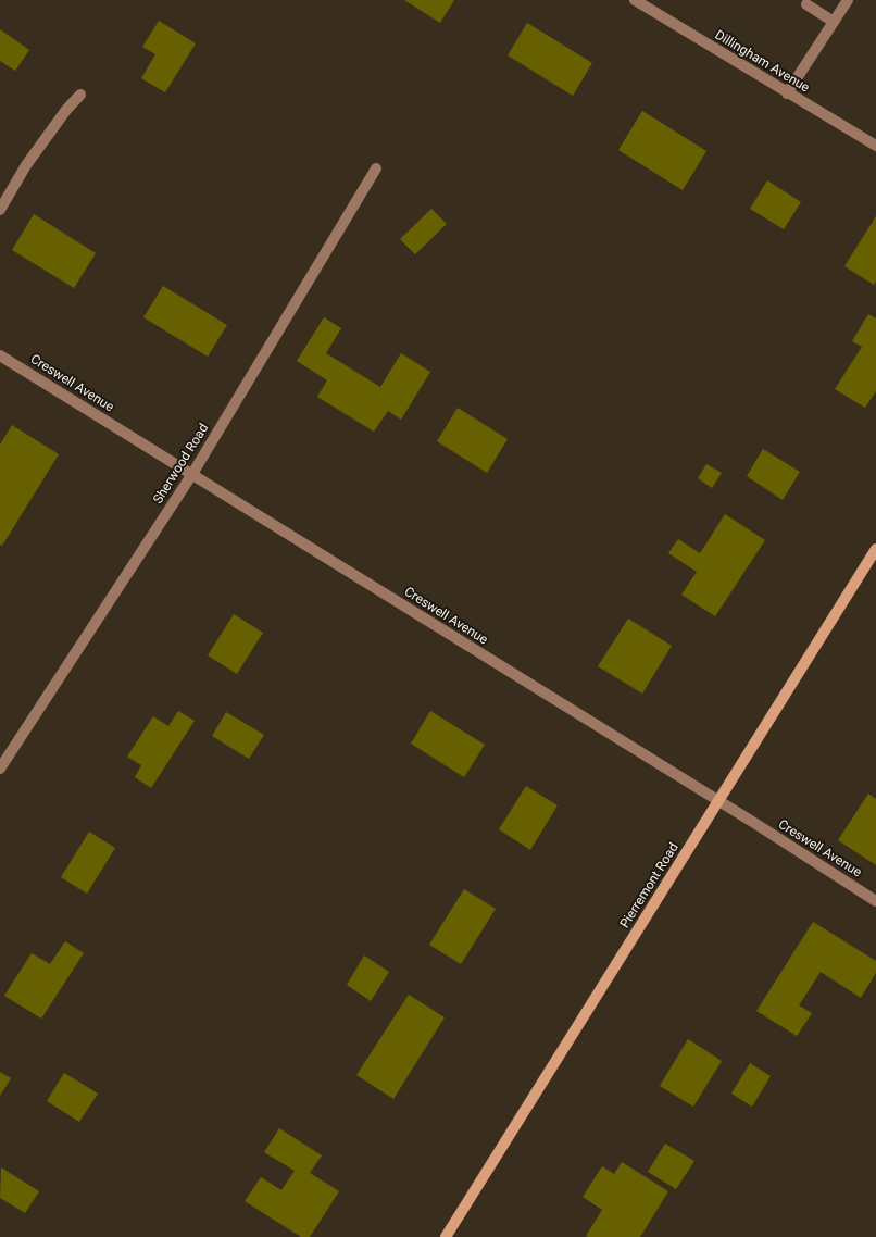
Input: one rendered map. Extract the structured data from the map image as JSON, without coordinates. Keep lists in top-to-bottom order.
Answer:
{
  "streets": {
    "main road": ["Pierremont Road"],
    "street": ["Dillingham Avenue", "Creswell Avenue", "Sherwood Road"]
  },
  "crossings": [
    ["Creswell Avenue", "Sherwood Road"],
    ["Creswell Avenue", "Pierremont Road"]
  ]
}
